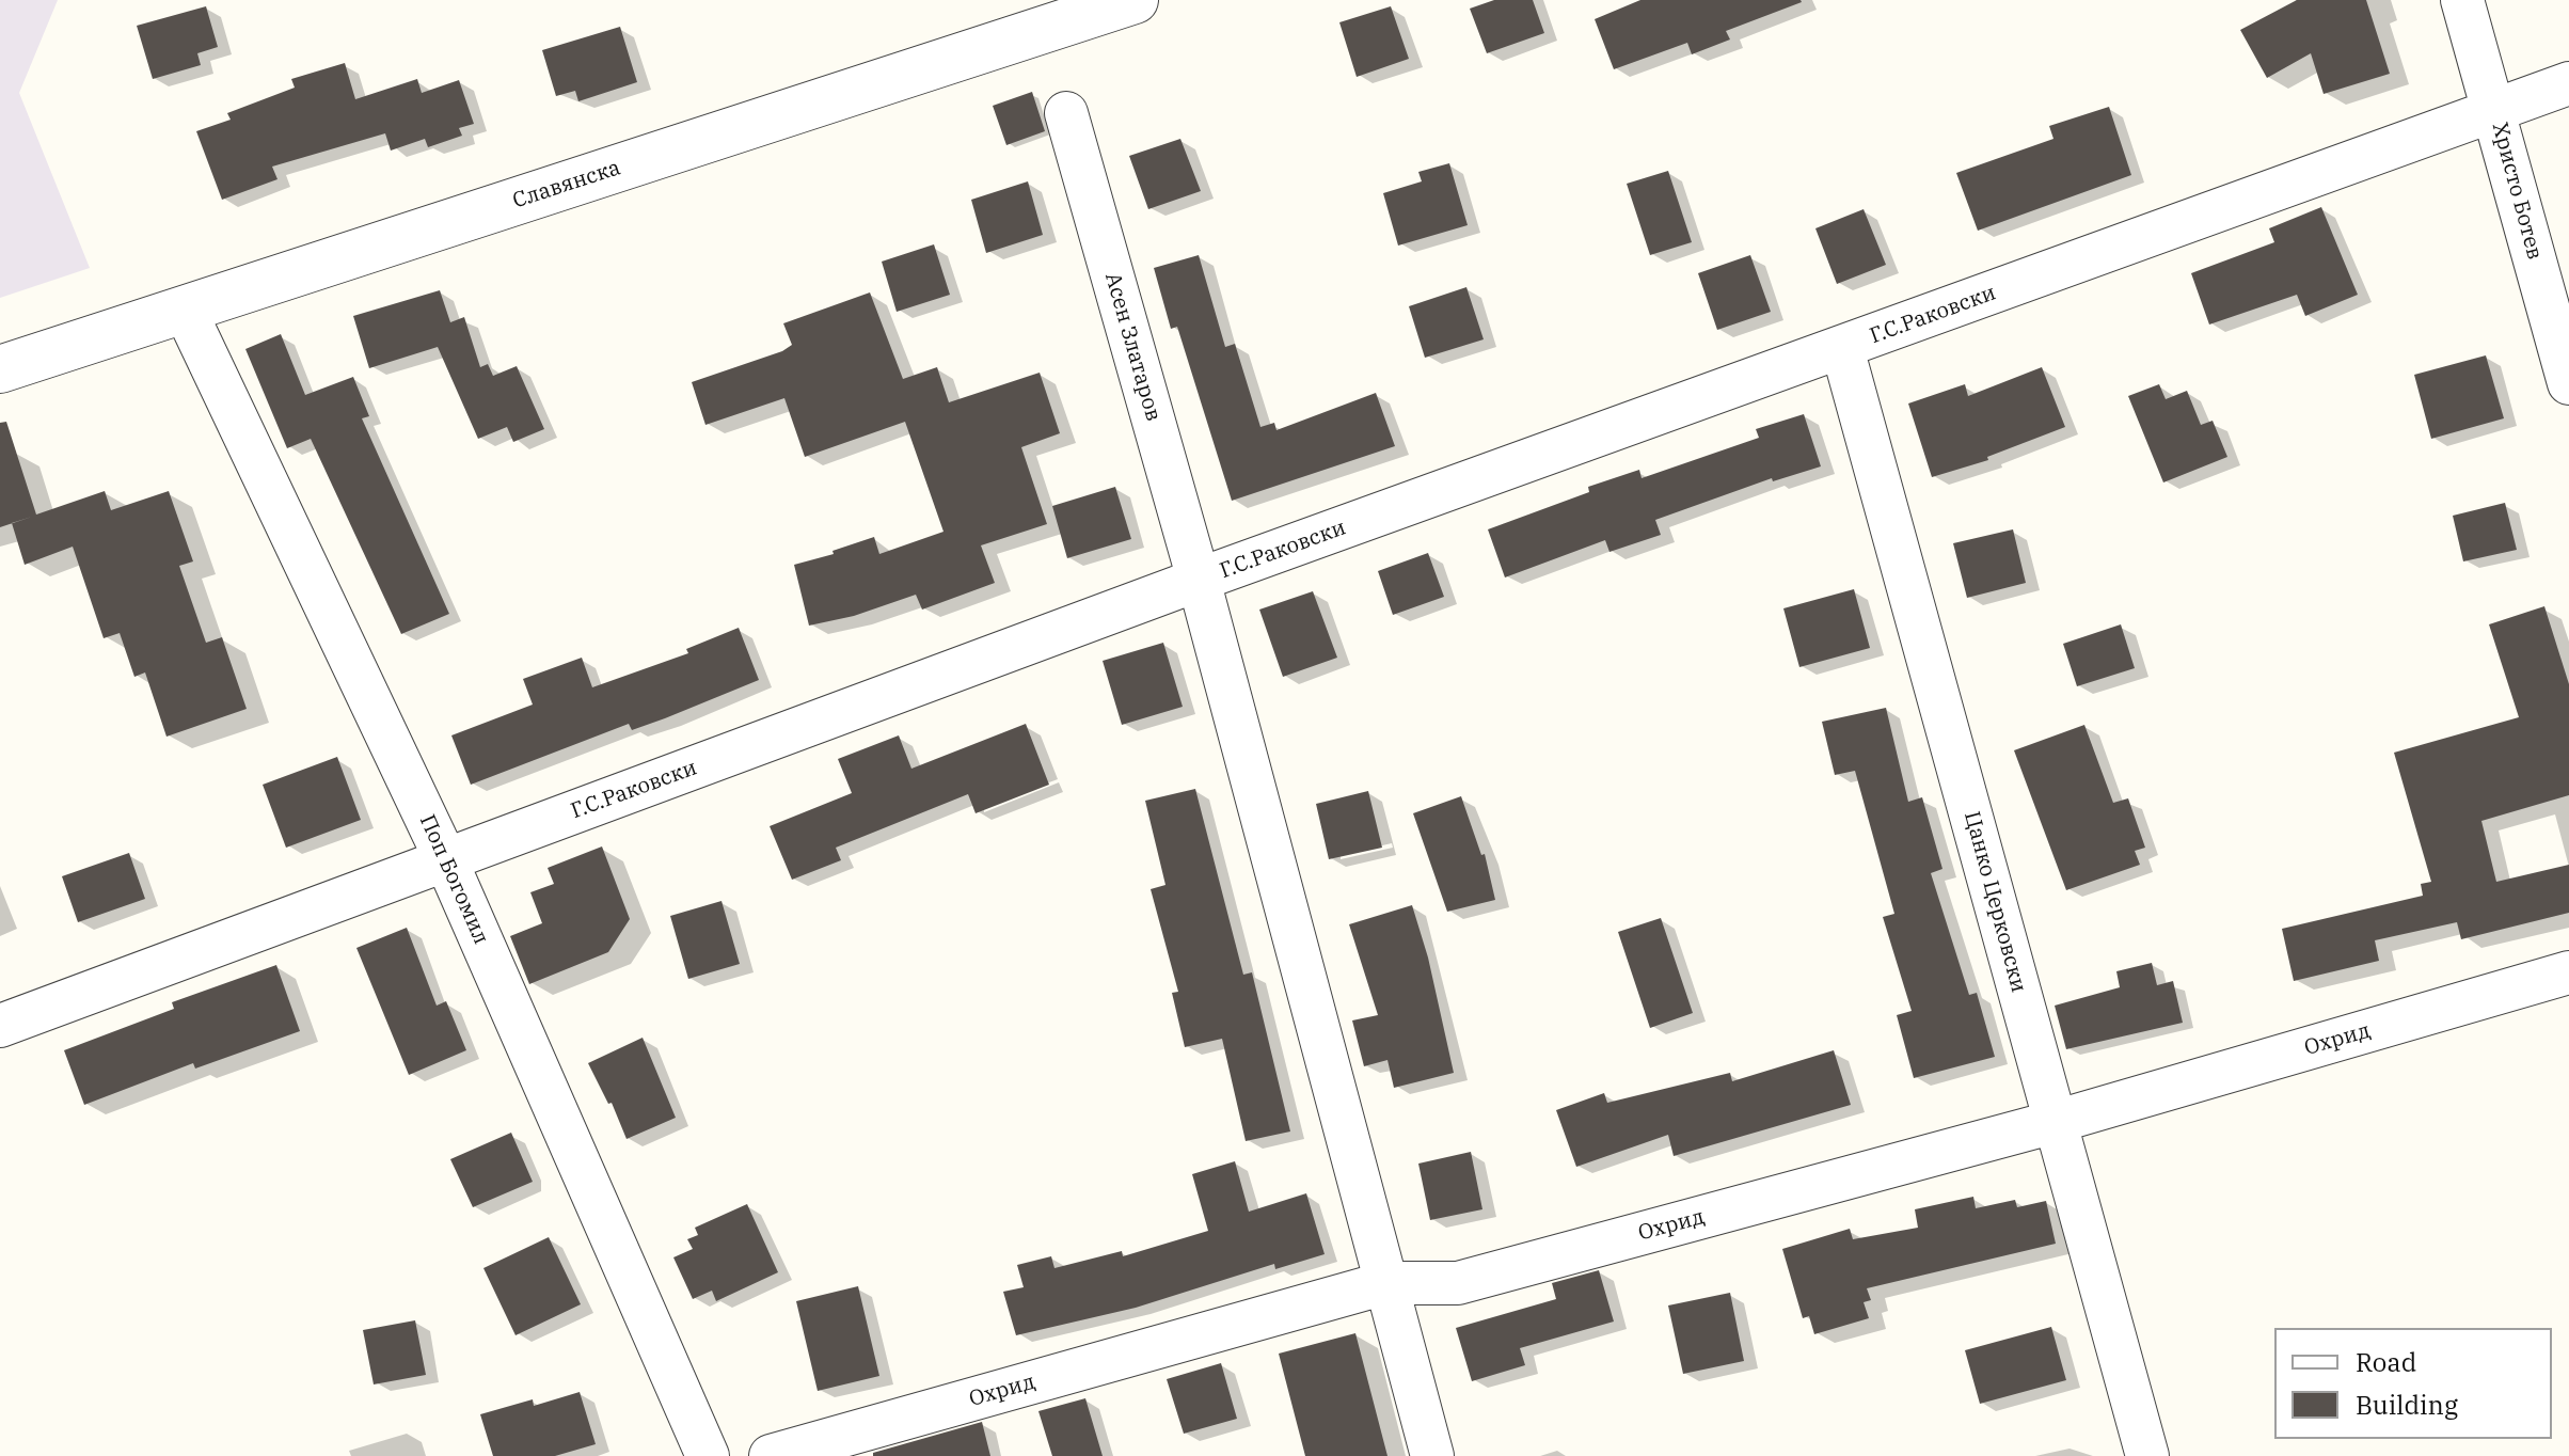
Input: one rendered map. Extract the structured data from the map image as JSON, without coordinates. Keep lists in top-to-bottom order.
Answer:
{
  "streets": {
    "street": [
      "Славянска",
      "Христо Ботев",
      "Г.С.Раковски",
      "Асен Златаров",
      "Поп Богомил",
      "Цанко Церковски",
      "Охрид"
    ]
  },
  "crossings": [
    ["Славянска", "Поп Богомил"],
    ["Христо Ботев", "Г.С.Раковски"],
    ["Г.С.Раковски", "Асен Златаров"],
    ["Г.С.Раковски", "Поп Богомил"],
    ["Г.С.Раковски", "Цанко Церковски"],
    ["Асен Златаров", "Охрид"],
    ["Цанко Церковски", "Охрид"]
  ],
  "legend": ["Road", "Building"]
}
